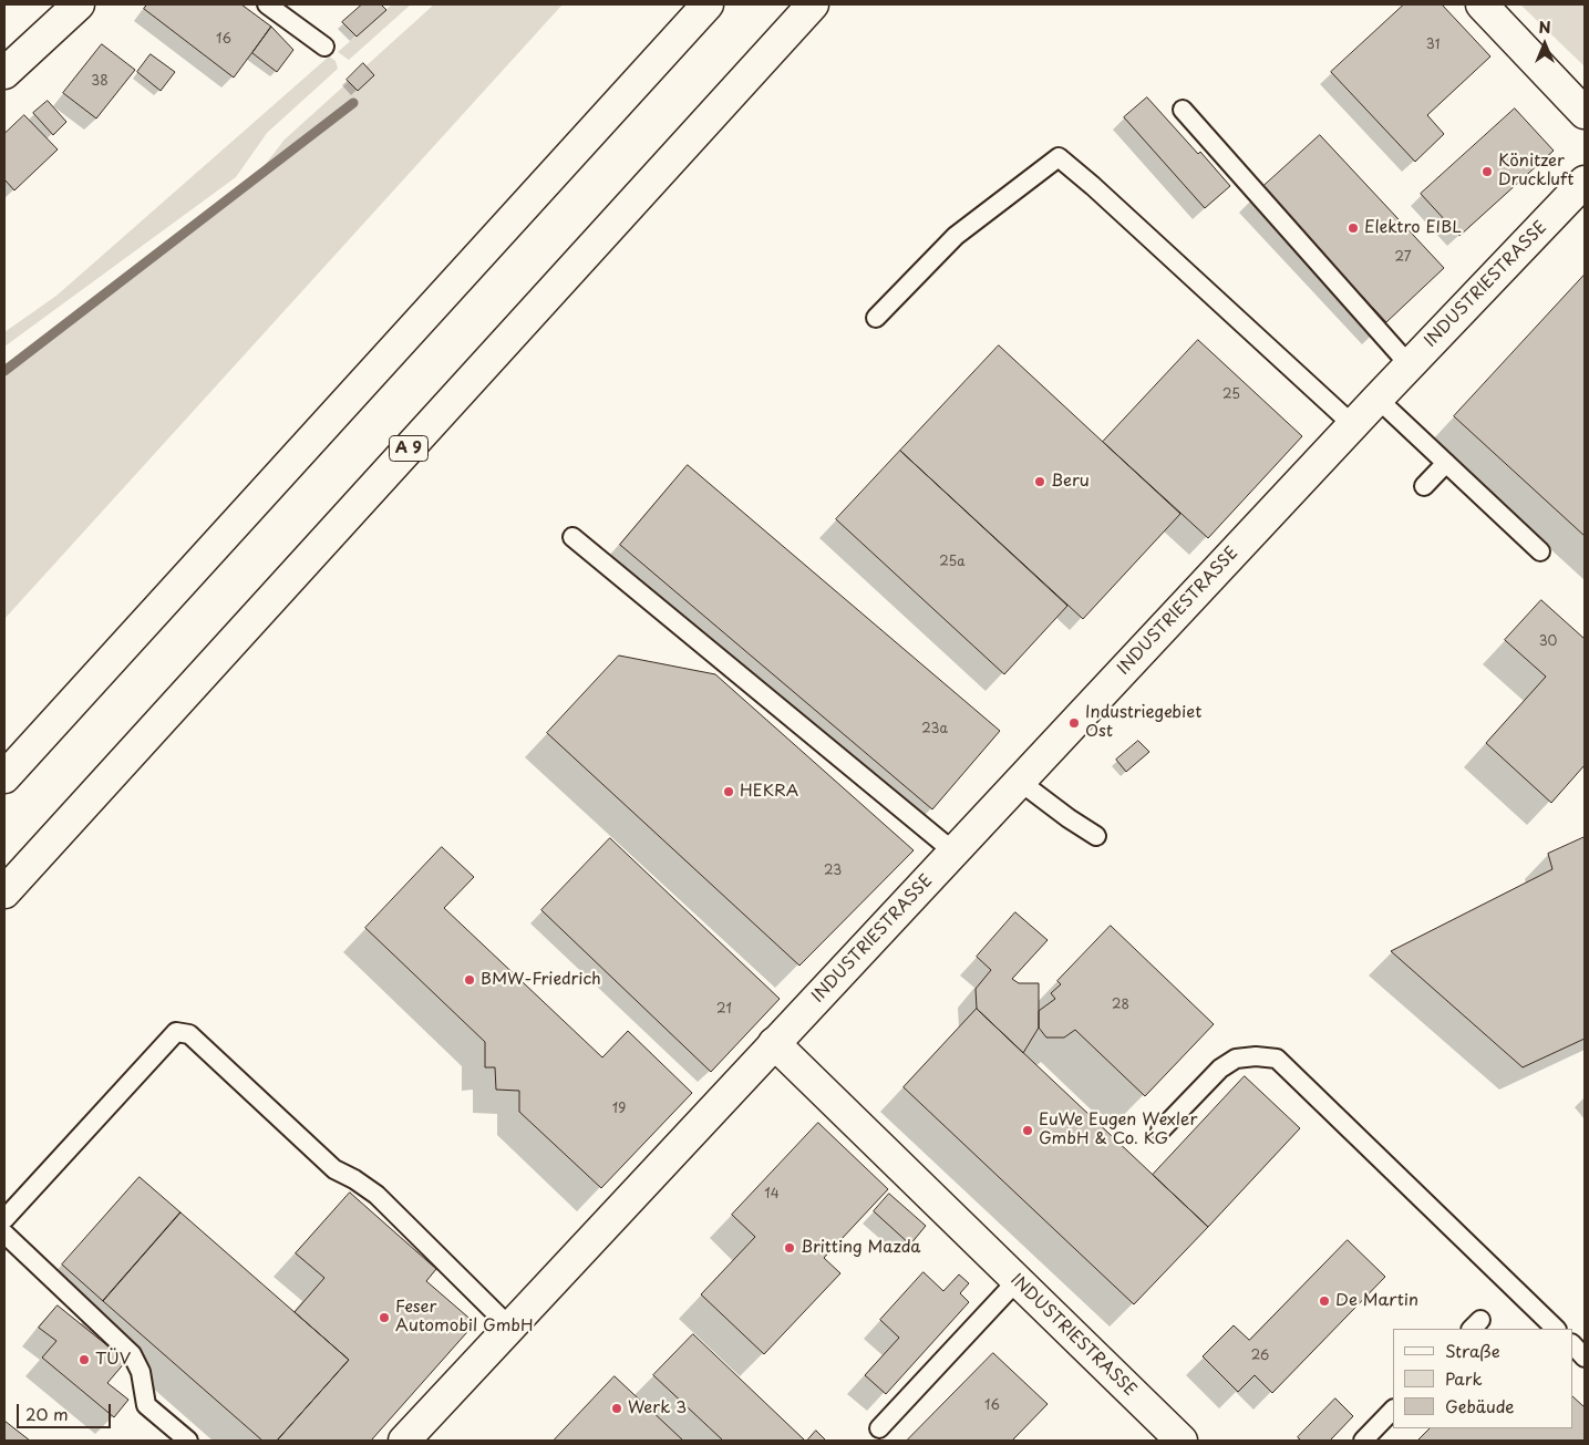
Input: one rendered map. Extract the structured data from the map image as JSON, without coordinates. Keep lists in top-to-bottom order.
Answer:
{
  "streets": {
    "main road": ["INDUSTRIESTRASSE", "A 9"]
  },
  "places": [
    "Könitzer Druckluft",
    "Elektro EIBL",
    "Beru",
    "Industriegebiet Ost",
    "HEKRA",
    "BMW-Friedrich",
    "EuWe Eugen Wexler GmbH & Co. KG",
    "Britting Mazda",
    "De Martin",
    "Feser Automobil GmbH",
    "TÜV",
    "Werk 3"
  ],
  "house_numbers": [
    "16",
    "31",
    "38",
    "27",
    "25",
    "25a",
    "30",
    "23a",
    "23",
    "28",
    "21",
    "19",
    "14",
    "26",
    "16"
  ],
  "legend": ["Straße", "Park", "Gebäude"],
  "scale_bar": "20 m",
  "north": "top"
}
